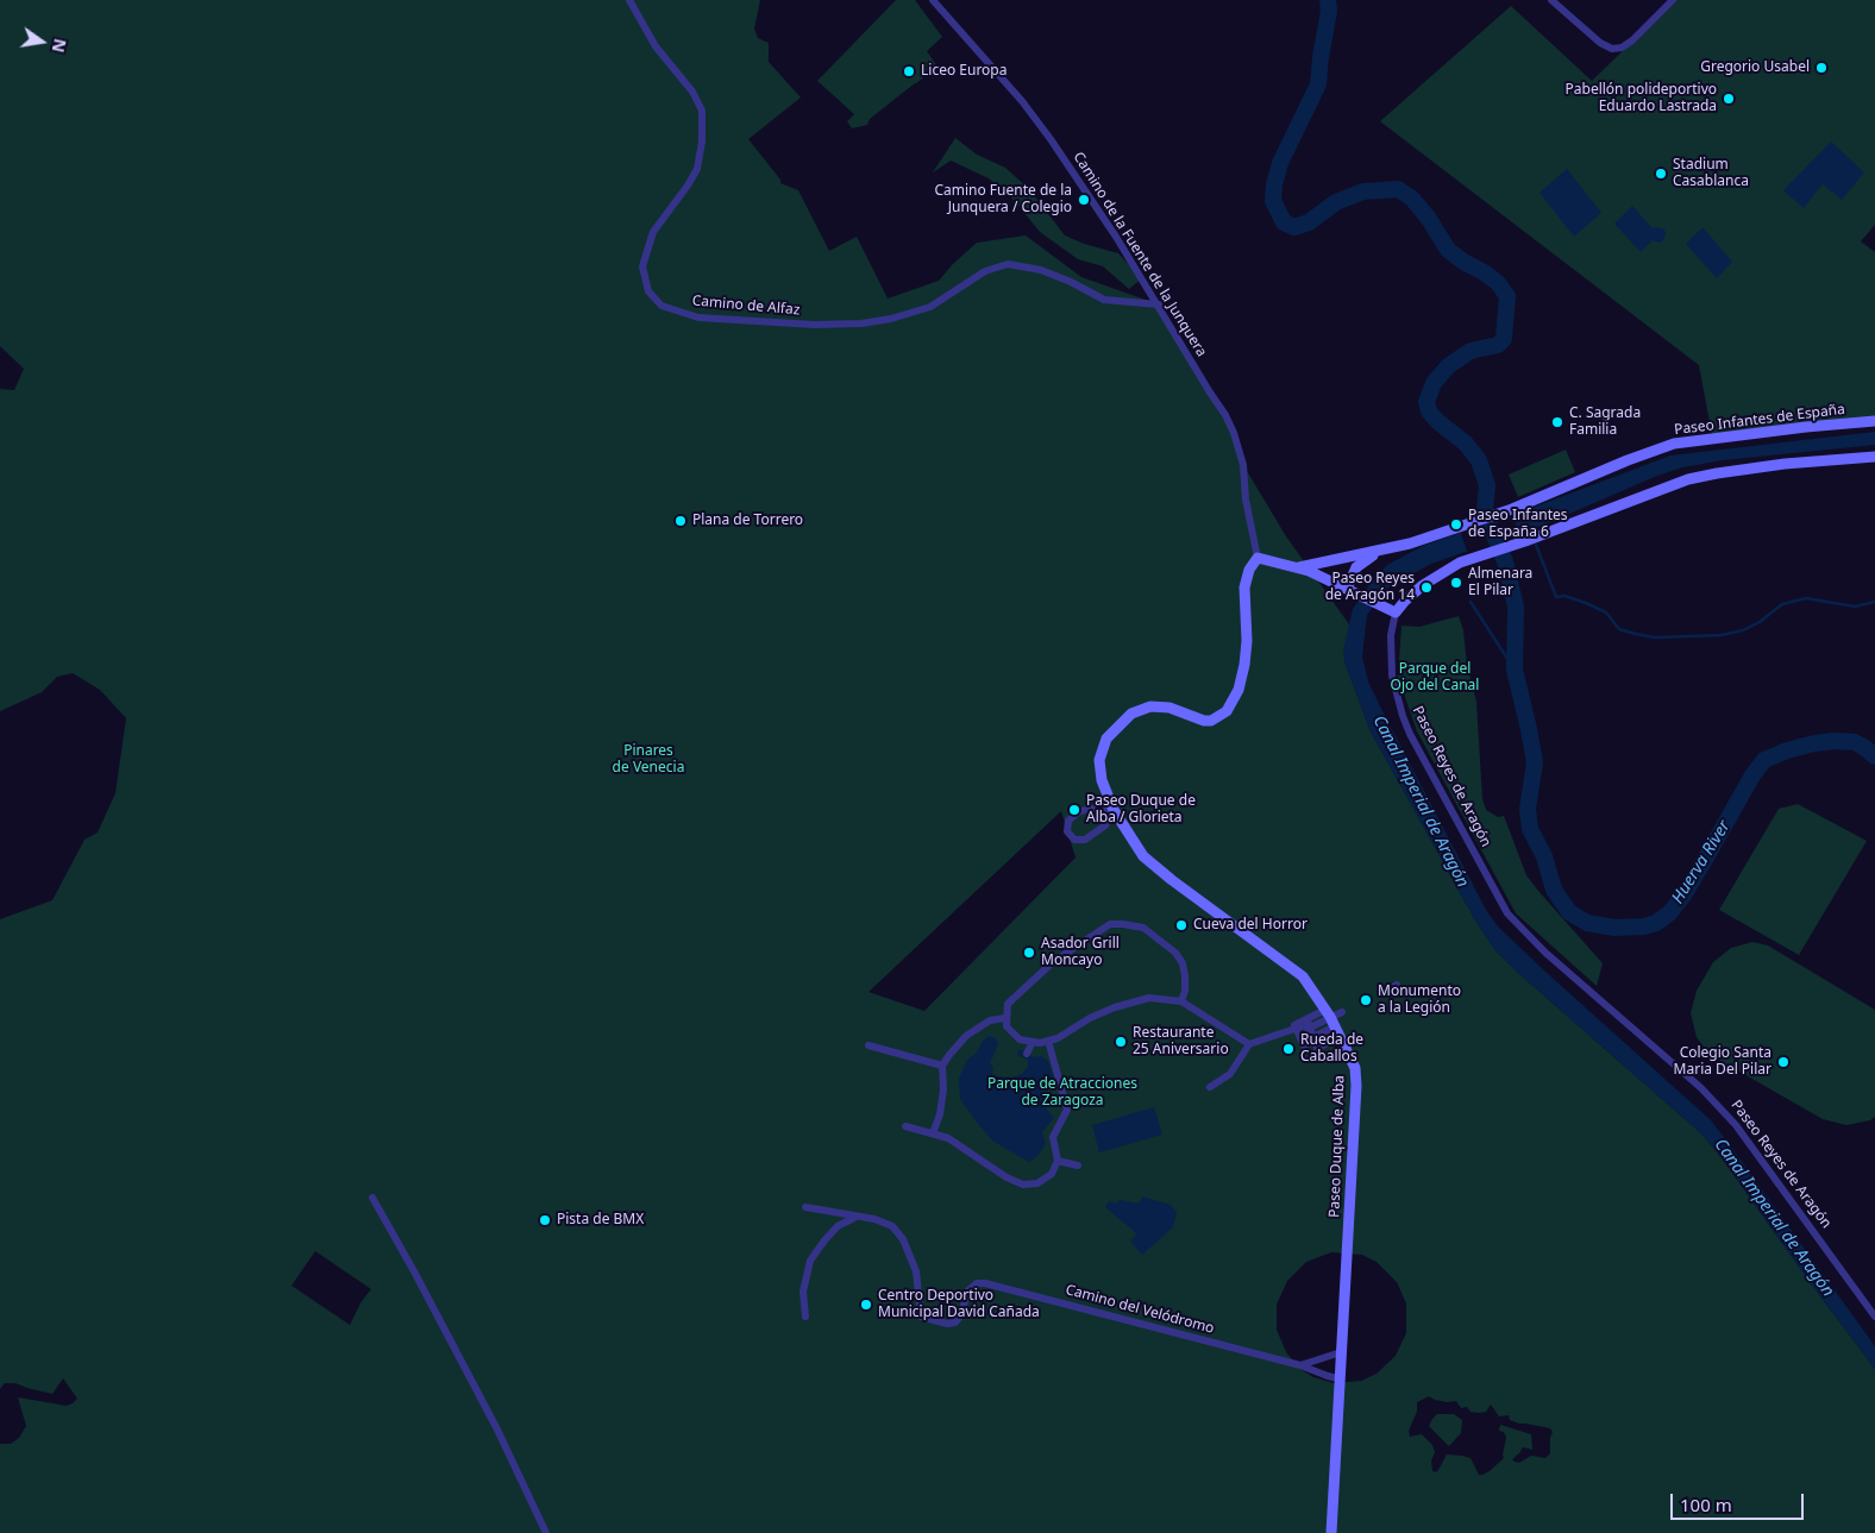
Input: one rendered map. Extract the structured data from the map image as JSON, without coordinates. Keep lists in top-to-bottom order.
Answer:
{
  "streets": {
    "street": [
      "Camino de la Fuente de la Junquera",
      "Camino de Alfaz",
      "Paseo Infantes de España",
      "Paseo Reyes de Aragón",
      "Paseo Duque de Alba",
      "Camino del Velódromo"
    ]
  },
  "crossings": [
    ["Camino de la Fuente de la Junquera", "Camino de Alfaz"],
    ["Camino de la Fuente de la Junquera", "Paseo Infantes de España"],
    ["Camino de la Fuente de la Junquera", "Paseo Duque de Alba"],
    ["Paseo Infantes de España", "Paseo Reyes de Aragón"],
    ["Paseo Infantes de España", "Paseo Duque de Alba"],
    ["Paseo Duque de Alba", "Camino del Velódromo"]
  ],
  "water": ["Canal Imperial de Aragón", "Huerva River"],
  "parks": ["Parque del Ojo del Canal", "Pinares de Venecia", "Parque de Atracciones de Zaragoza"],
  "places": [
    "Gregorio Usabel",
    "Liceo Europa",
    "Pabellón polideportivo Eduardo Lastrada",
    "Stadium Casablanca",
    "Camino Fuente de la Junquera / Colegio",
    "C. Sagrada Familia",
    "Plana de Torrero",
    "Paseo Infantes de España 6",
    "Almenara El Pilar",
    "Paseo Reyes de Aragón 14",
    "Paseo Duque de Alba / Glorieta",
    "Cueva del Horror",
    "Asador Grill Moncayo",
    "Monumento a la Legión",
    "Restaurante 25 Aniversario",
    "Rueda de Caballos",
    "Colegio Santa Maria Del Pilar",
    "Pista de BMX",
    "Centro Deportivo Municipal David Cañada"
  ],
  "scale_bar": "100 m",
  "north": "right"
}
